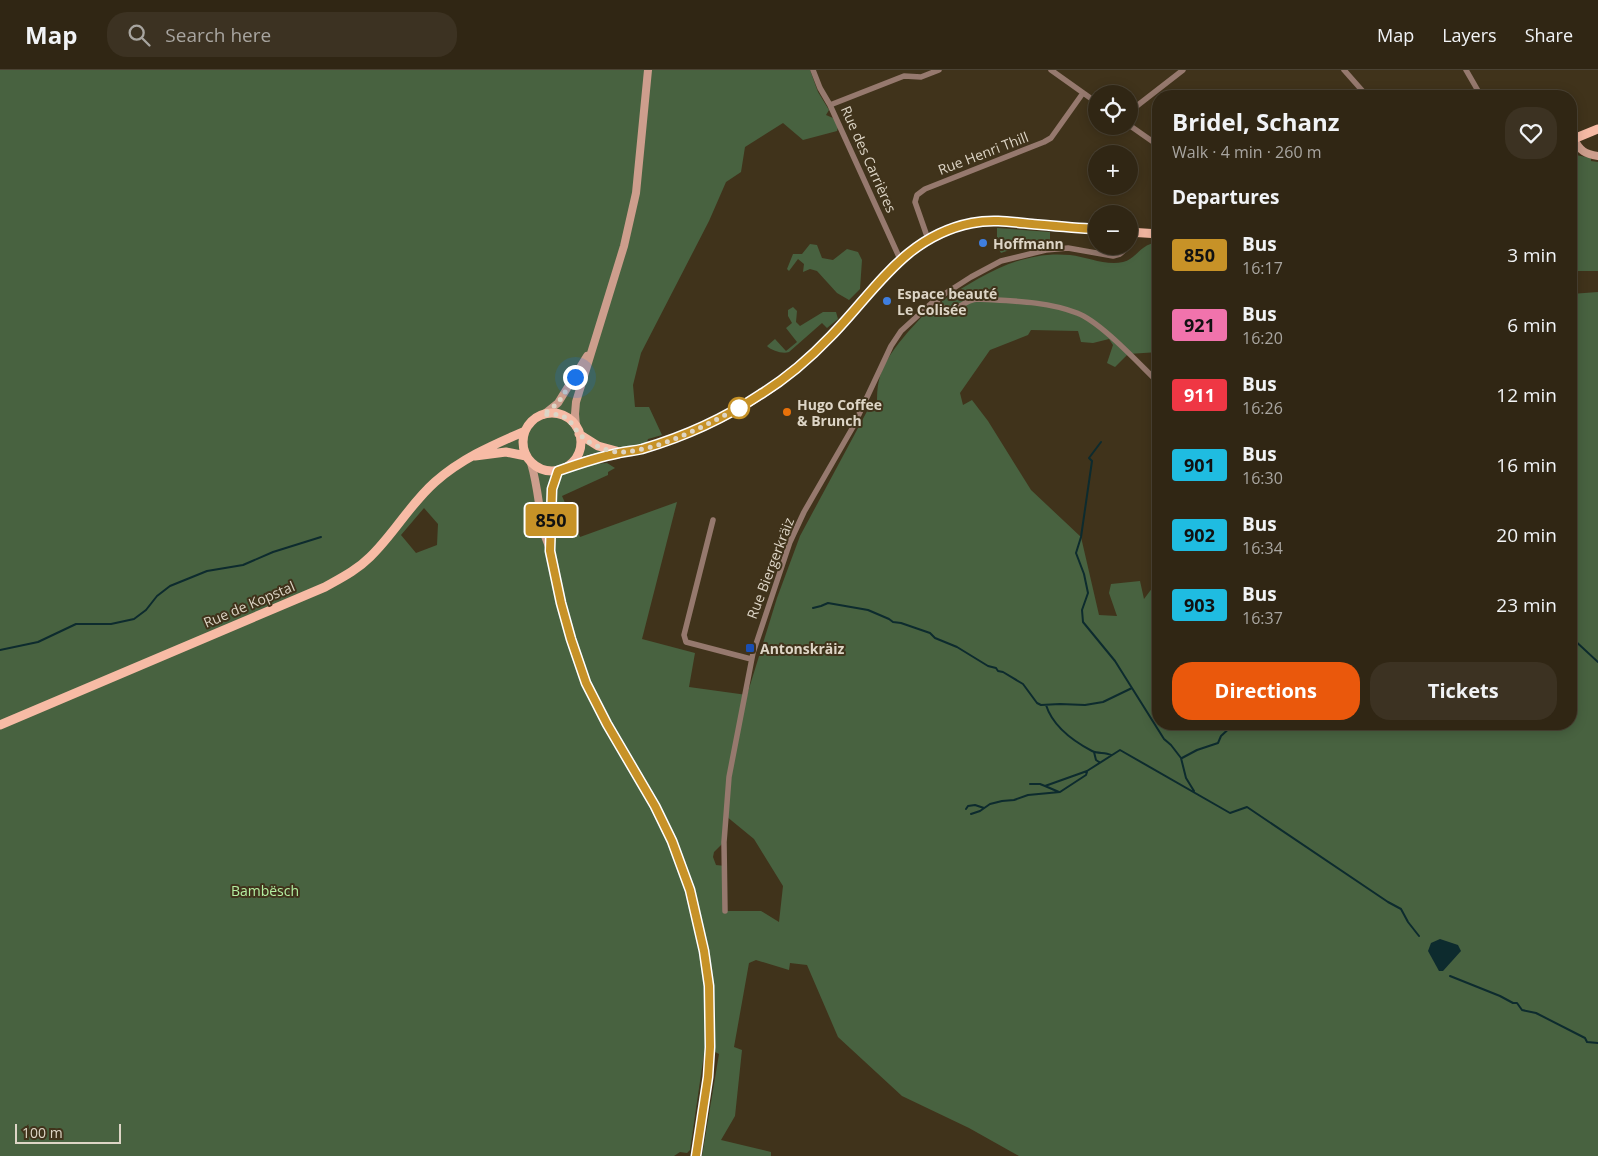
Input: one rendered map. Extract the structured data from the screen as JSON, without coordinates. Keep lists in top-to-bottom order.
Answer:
{
  "streets": {
    "main road": ["Rue de Kopstal"],
    "street": ["Rue Henri Thill", "Rue des Carrières", "Rue Biergerkräiz"]
  },
  "parks": ["Bambësch"],
  "places": {
    "other": ["Hoffmann", "Espace beauté Le Colisée", "Hugo Coffee & Brunch"],
    "transit": ["Antonskräiz"]
  },
  "lines": ["bus line 850"],
  "scale_bar": "100 m",
  "page": {
    "header": "Map",
    "search": "Search here",
    "nav": ["Map", "Layers", "Share"],
    "on_map": "850",
    "map_buttons": ["+", "−"],
    "heading": [
      ["Bridel, Schanz", "Walk · 4 min · 260 m"],
      "Departures"
    ],
    "list": [
      {
        "mark": "850",
        "name": "Bus",
        "note": "16:17",
        "value": "3 min"
      },
      {
        "mark": "921",
        "name": "Bus",
        "note": "16:20",
        "value": "6 min"
      },
      {
        "mark": "911",
        "name": "Bus",
        "note": "16:26",
        "value": "12 min"
      },
      {
        "mark": "901",
        "name": "Bus",
        "note": "16:30",
        "value": "16 min"
      },
      {
        "mark": "902",
        "name": "Bus",
        "note": "16:34",
        "value": "20 min"
      },
      {
        "mark": "903",
        "name": "Bus",
        "note": "16:37",
        "value": "23 min"
      }
    ],
    "buttons": ["Directions", "Tickets"],
    "scale": "100 m"
  }
}
